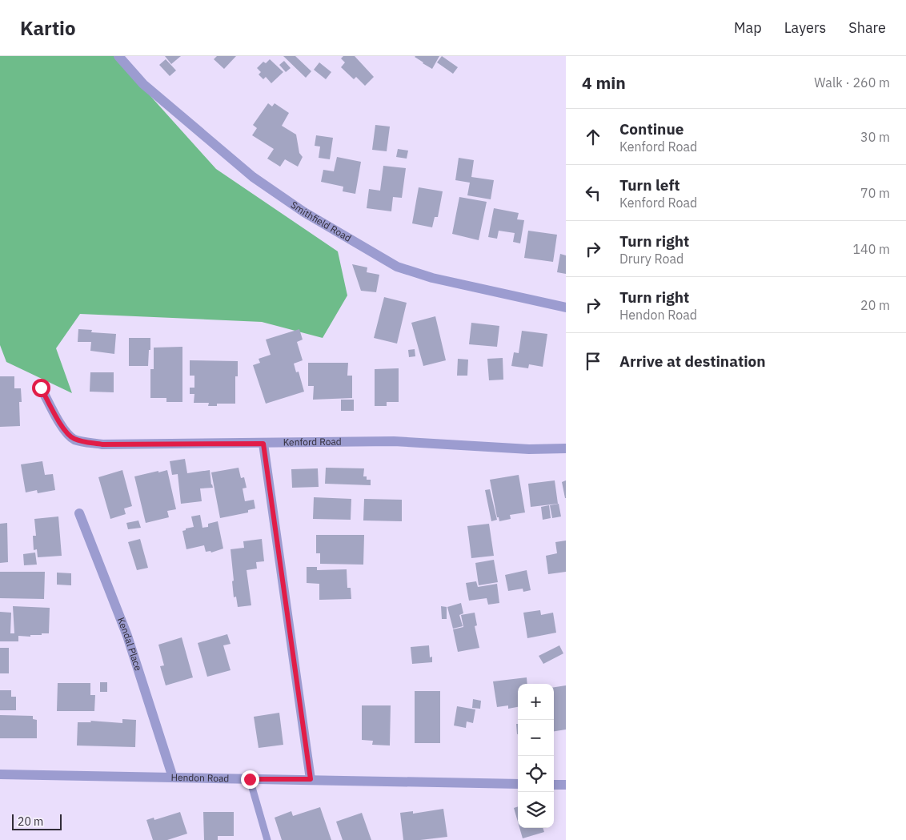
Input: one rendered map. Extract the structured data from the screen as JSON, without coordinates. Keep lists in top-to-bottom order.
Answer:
{
  "streets": {
    "street": [
      "Smithfield Road",
      "Kenford Road",
      "Kendal Place",
      "Hendon Road"
    ]
  },
  "crossings": [
    ["Kendal Place", "Hendon Road"]
  ],
  "scale_bar": "20 m",
  "page": {
    "header": "Kartio",
    "nav": ["Map", "Layers", "Share"],
    "heading": ["4 min", "Walk · 260 m"],
    "list": [
      ["Continue", "Kenford Road", "30 m"],
      ["Turn left", "Kenford Road", "70 m"],
      ["Turn right", "Drury Road", "140 m"],
      ["Turn right", "Hendon Road", "20 m"],
      "Arrive at destination"
    ],
    "map_buttons": ["+", "−"],
    "scale": "20 m"
  }
}
